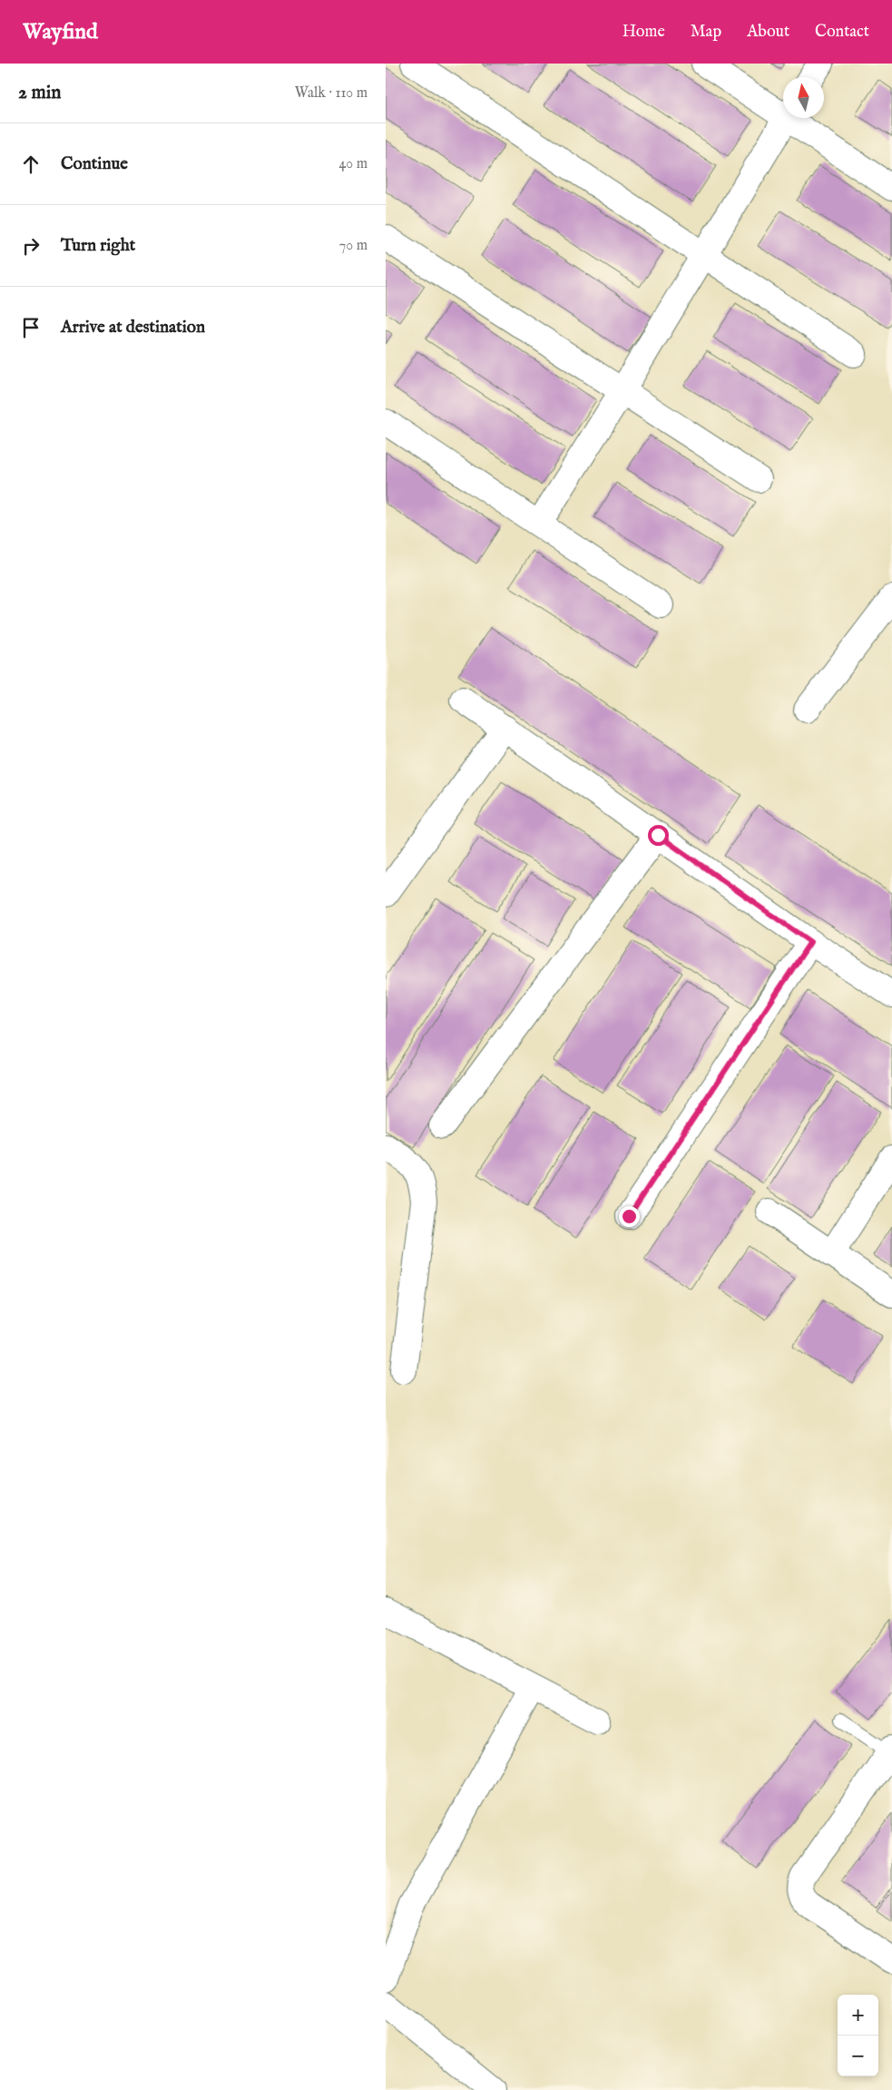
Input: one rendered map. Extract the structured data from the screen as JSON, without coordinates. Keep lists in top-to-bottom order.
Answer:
{
  "north": "top",
  "page": {
    "header": "Wayfind",
    "nav": [
      "Home",
      "Map",
      "About",
      "Contact"
    ],
    "heading": ["2 min", "Walk · 110 m"],
    "list": [
      ["Continue", "40 m"],
      ["Turn right", "70 m"],
      "Arrive at destination"
    ],
    "map_buttons": ["+", "−"]
  }
}
